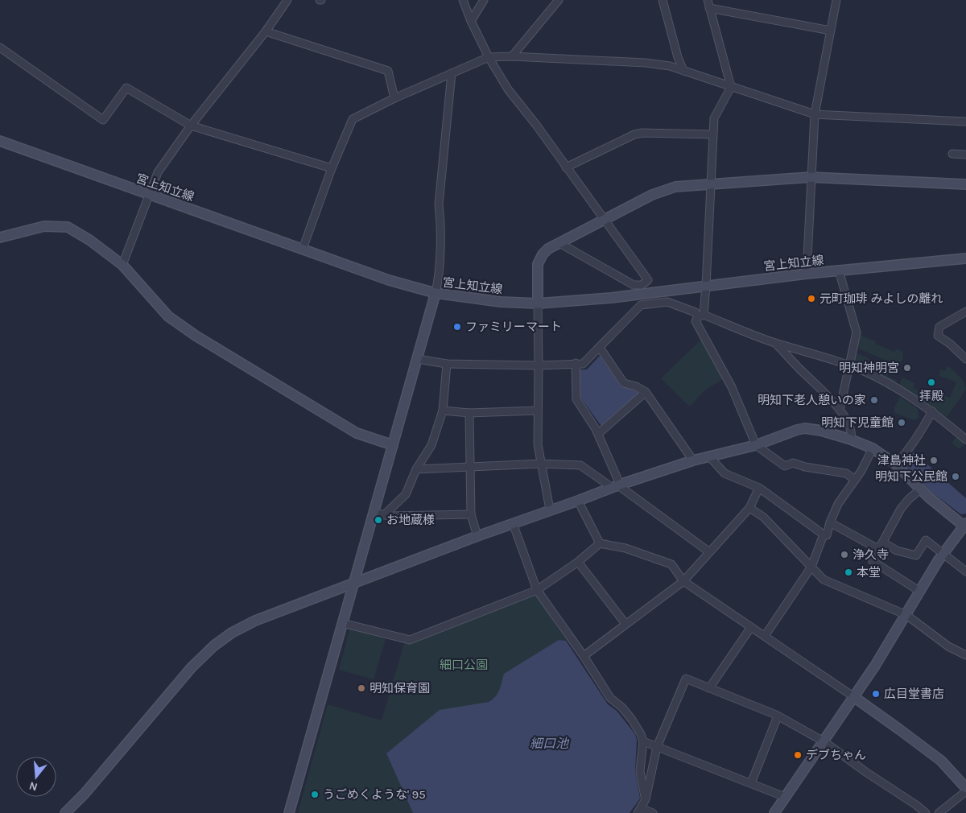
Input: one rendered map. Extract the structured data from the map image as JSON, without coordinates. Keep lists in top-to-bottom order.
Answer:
{
  "streets": {
    "street": ["宮上知立線"]
  },
  "water": ["細口池"],
  "parks": ["細口公園"],
  "places": [
    "元町珈琲 みよしの離れ",
    "ファミリーマート",
    "明知神明宮",
    "拝殿",
    "明知下老人憩いの家",
    "明知下児童館",
    "津島神社",
    "明知下公民館",
    "お地蔵様",
    "浄久寺",
    "本堂",
    "明知保育園",
    "広目堂書店",
    "デブちゃん",
    "うごめくような' 95"
  ],
  "north": "bottom"
}
